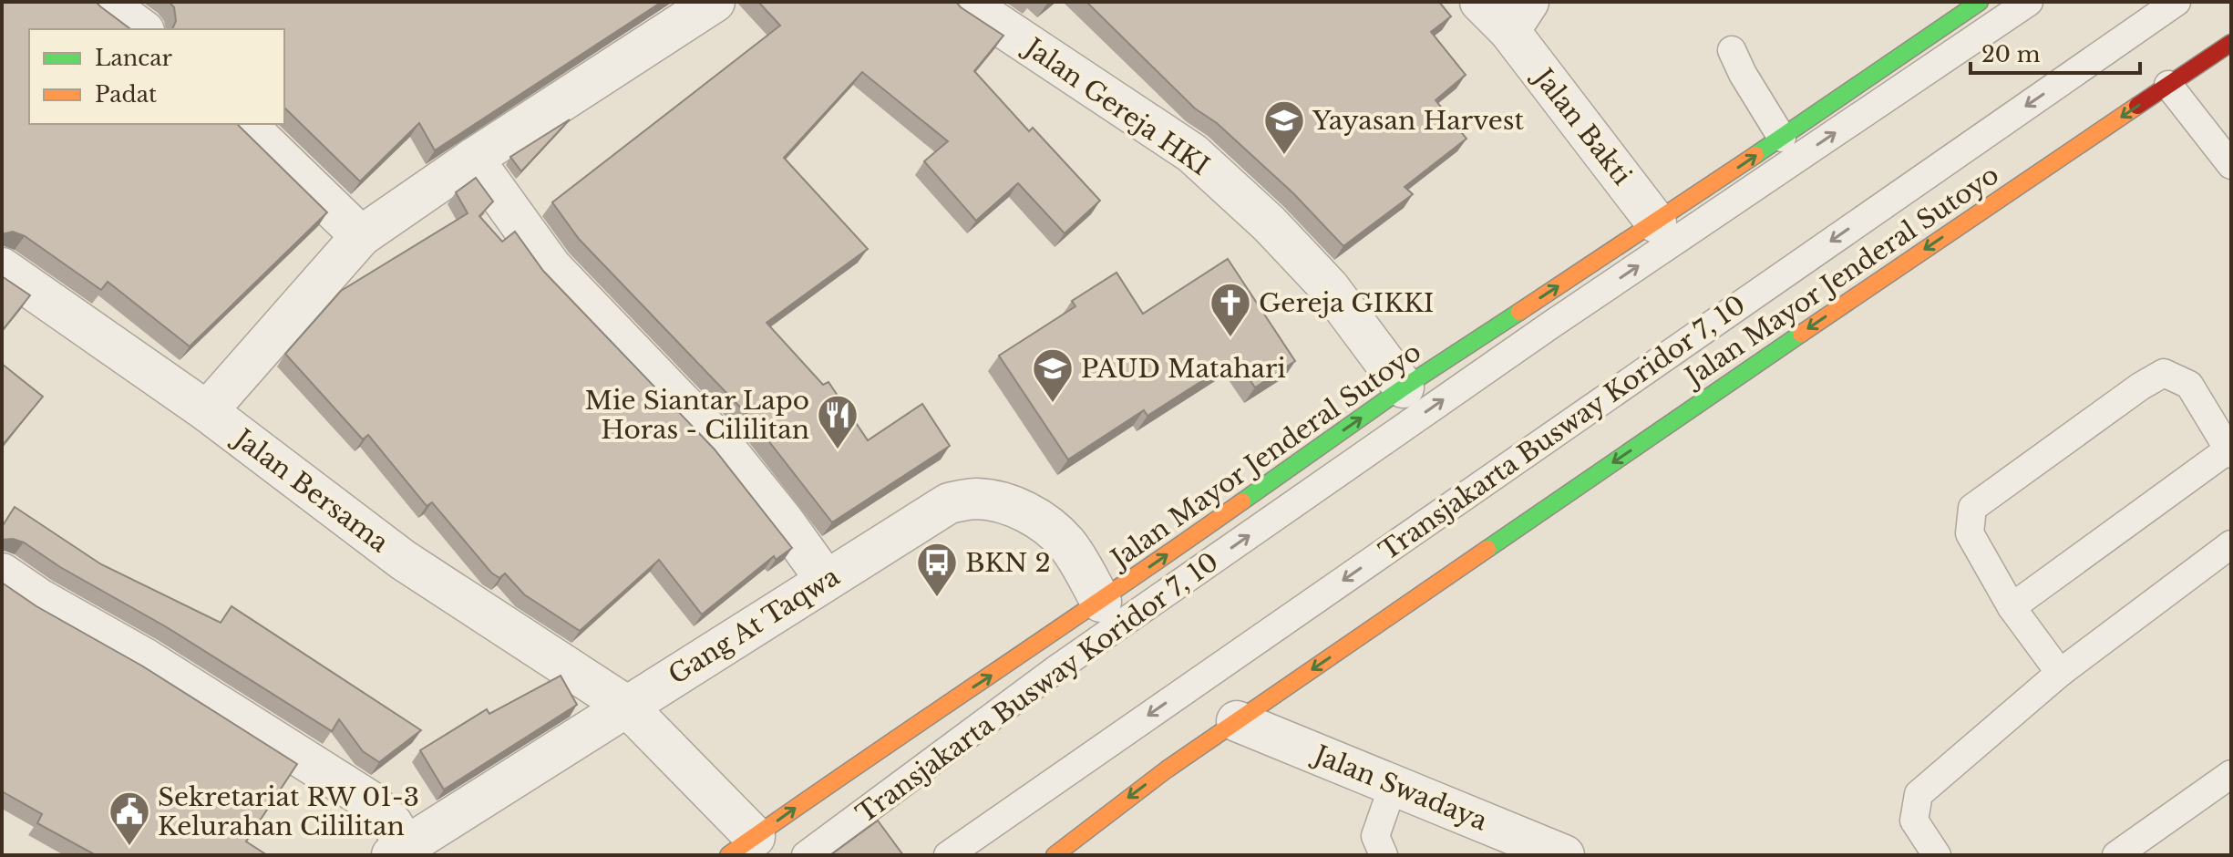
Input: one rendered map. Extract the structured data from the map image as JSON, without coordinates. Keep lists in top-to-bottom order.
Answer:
{
  "streets": {
    "highway": ["Jalan Mayor Jenderal Sutoyo"],
    "street": [
      "Jalan Gereja HKI",
      "Jalan Bakti",
      "Jalan Bersama",
      "Gang At Taqwa",
      "Jalan Swadaya"
    ],
    "lane": ["Transjakarta Busway Koridor 7, 10"]
  },
  "crossings": [
    ["Jalan Gereja HKI", "Jalan Mayor Jenderal Sutoyo"],
    ["Jalan Bakti", "Jalan Mayor Jenderal Sutoyo"],
    ["Jalan Mayor Jenderal Sutoyo", "Jalan Bersama"],
    ["Jalan Mayor Jenderal Sutoyo", "Gang At Taqwa"],
    ["Jalan Mayor Jenderal Sutoyo", "Jalan Swadaya"],
    ["Jalan Bersama", "Gang At Taqwa"]
  ],
  "places": {
    "school or university": ["Yayasan Harvest", "PAUD Matahari"],
    "church": ["Gereja GIKKI"],
    "restaurant": ["Mie Siantar Lapo Horas - Cililitan"],
    "bus stop": ["BKN 2"],
    "public building": ["Sekretariat RW 01-3 Kelurahan Cililitan"]
  },
  "legend": ["Lancar", "Padat"],
  "scale_bar": "20 m"
}
